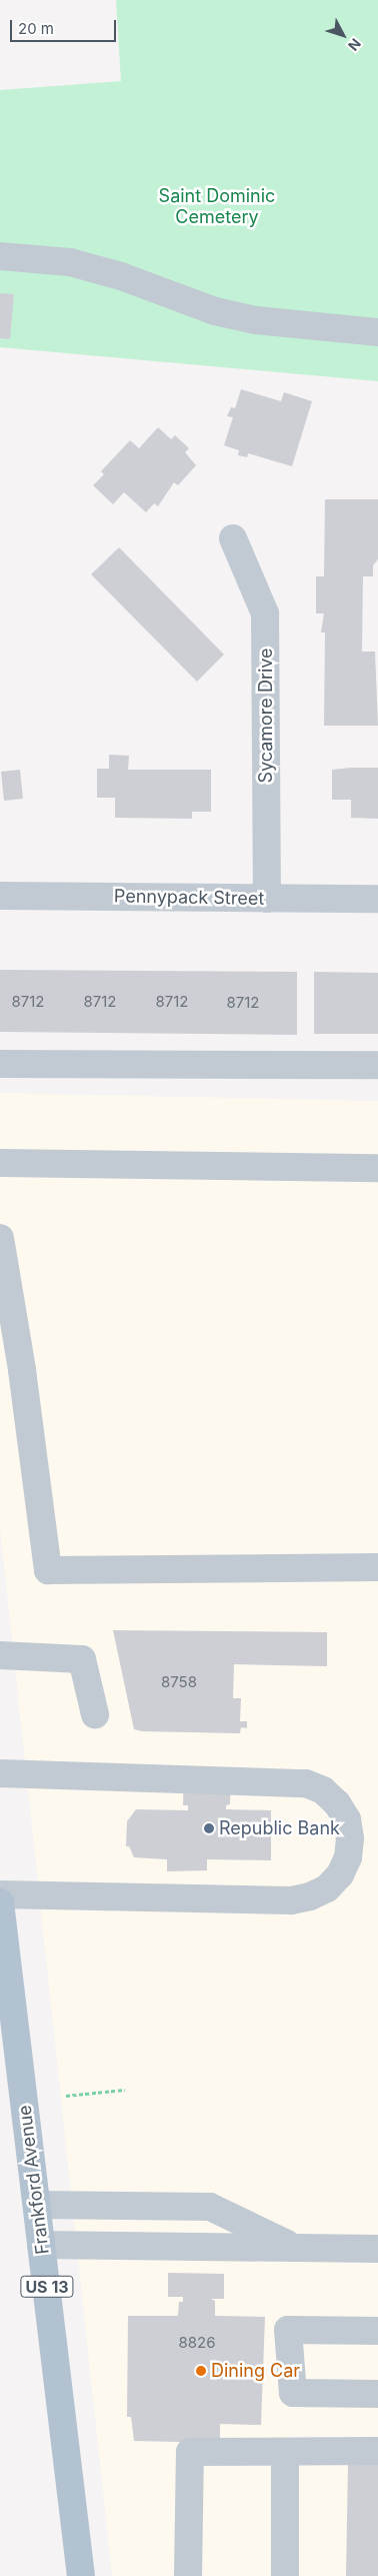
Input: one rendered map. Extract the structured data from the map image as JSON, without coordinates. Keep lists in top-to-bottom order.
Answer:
{
  "streets": {
    "main road": ["Frankford Avenue", "US 13"],
    "street": ["Sycamore Drive", "Pennypack Street"]
  },
  "crossings": [
    ["Sycamore Drive", "Pennypack Street"]
  ],
  "parks": ["Saint Dominic Cemetery"],
  "places": ["Republic Bank", "Dining Car"],
  "house_numbers": [
    "8712",
    "8712",
    "8712",
    "8712",
    "8758",
    "8826"
  ],
  "scale_bar": "20 m",
  "north": "bottom right"
}
